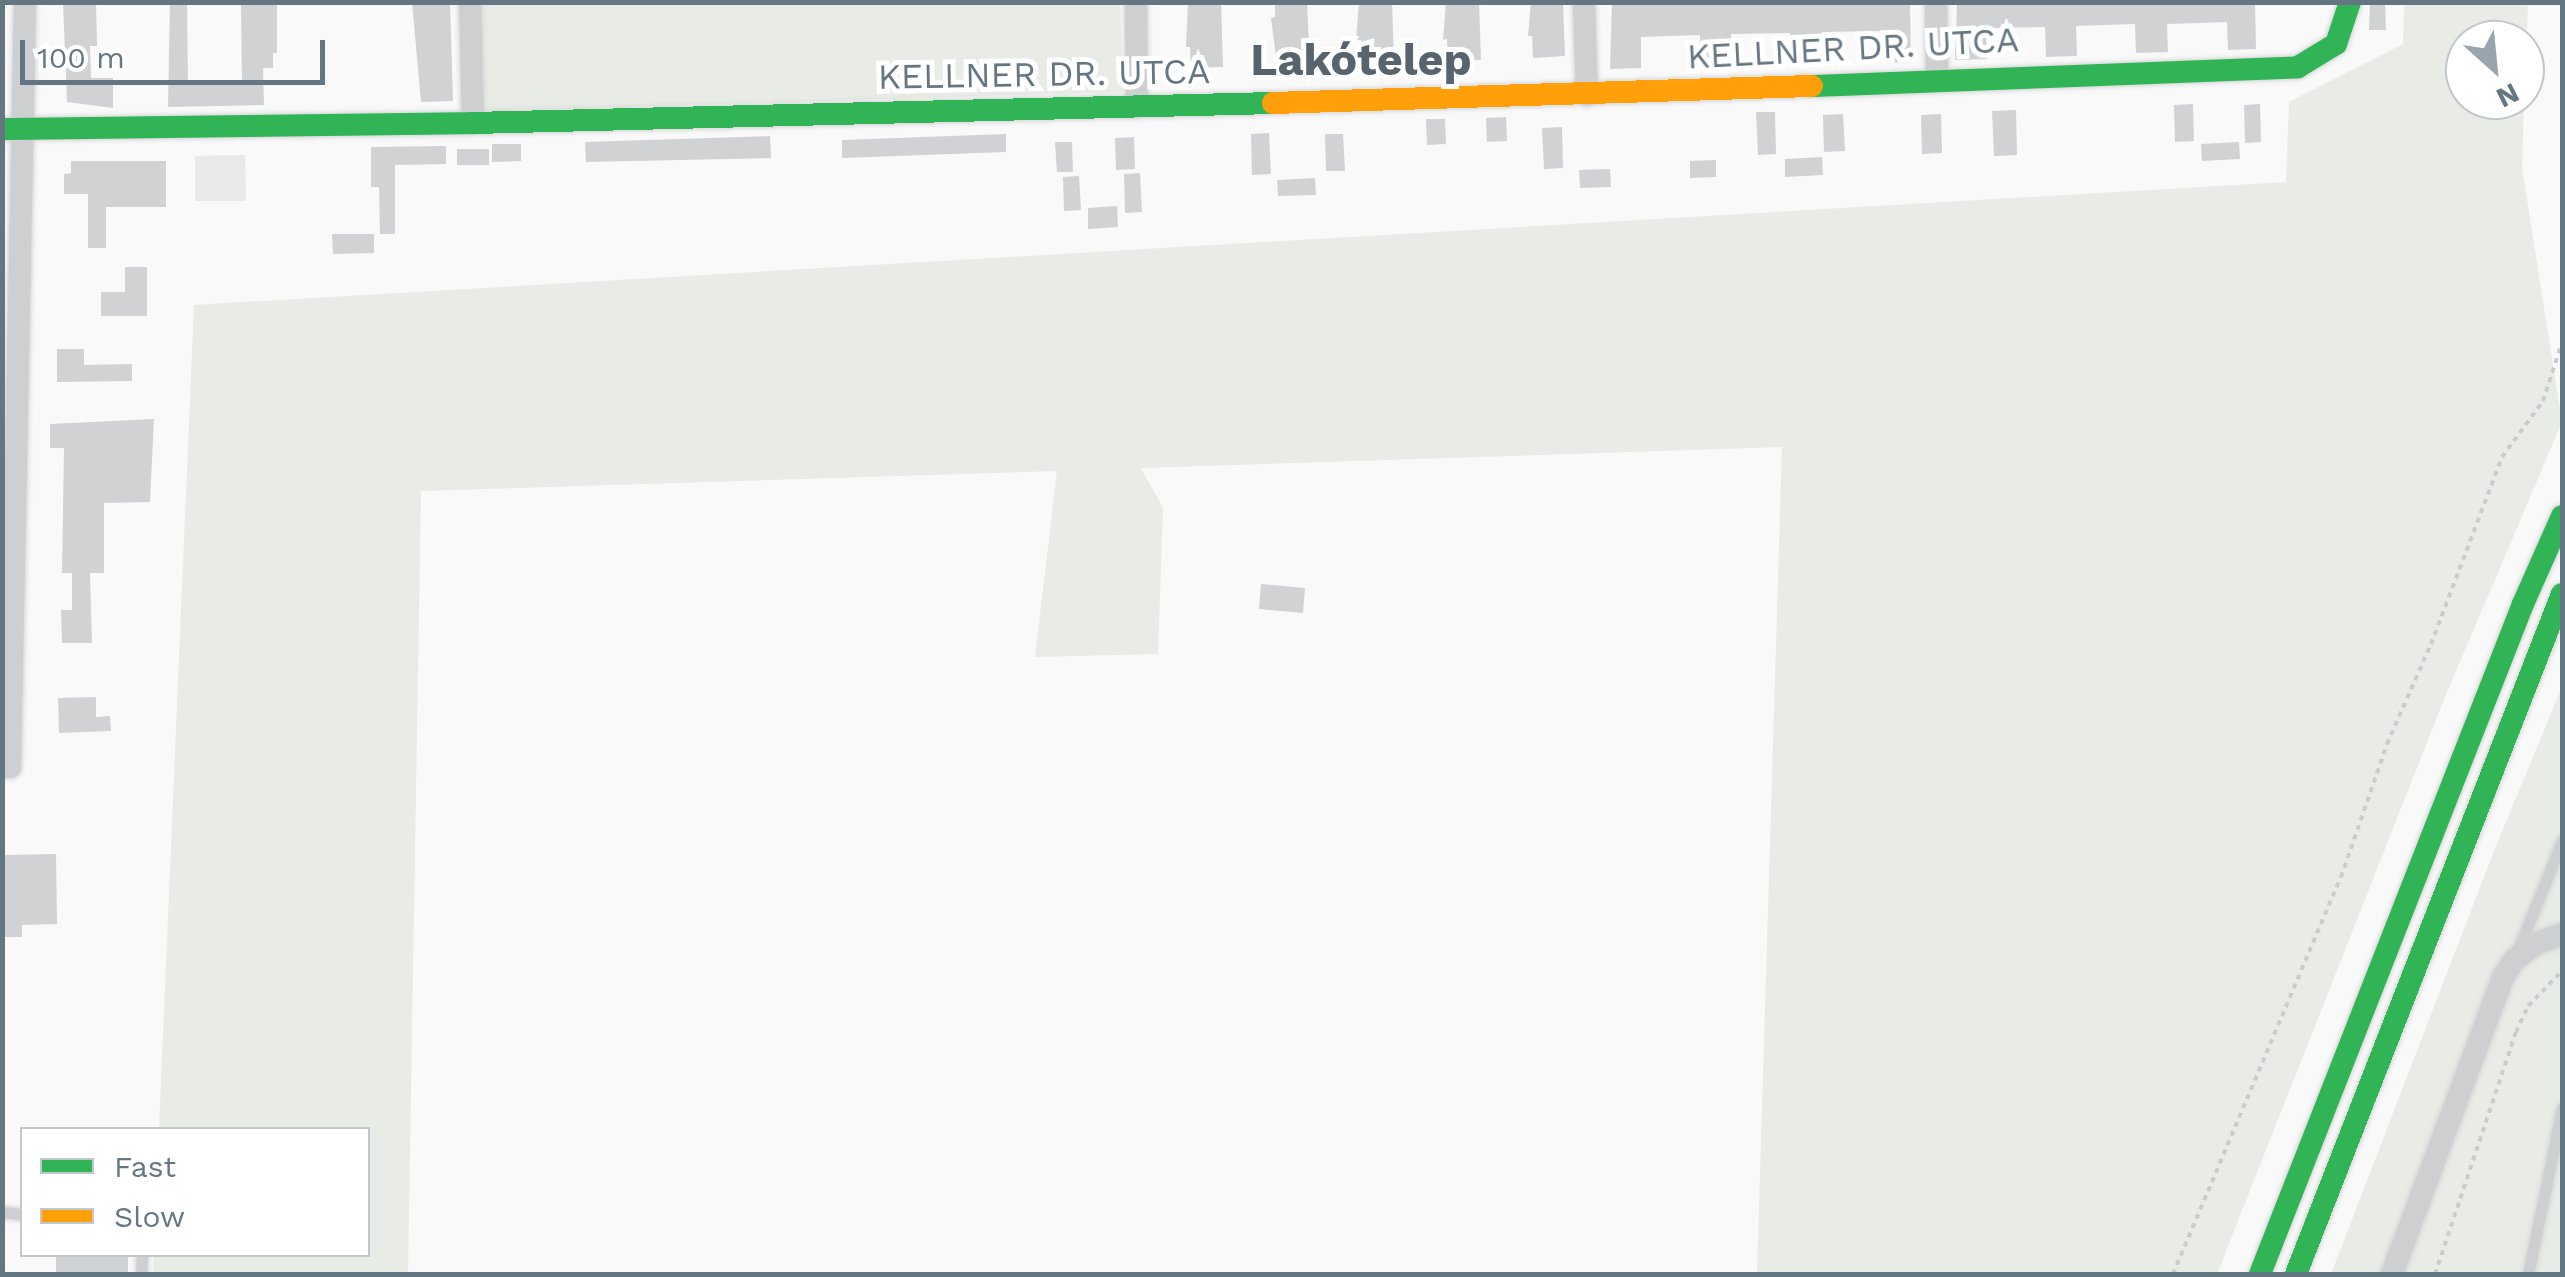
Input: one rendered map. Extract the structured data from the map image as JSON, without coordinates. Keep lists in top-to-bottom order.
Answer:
{
  "streets": {
    "main road": ["KELLNER DR. UTCA"]
  },
  "districts": ["Lakótelep"],
  "legend": ["Fast", "Slow"],
  "scale_bar": "100 m",
  "north": "bottom right"
}
